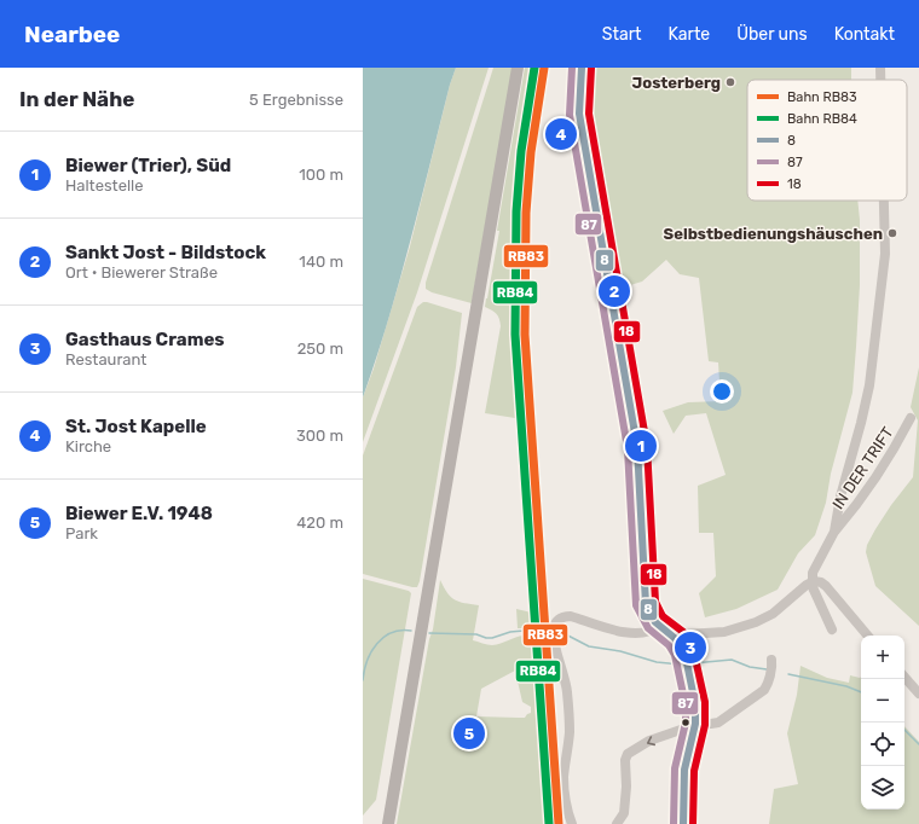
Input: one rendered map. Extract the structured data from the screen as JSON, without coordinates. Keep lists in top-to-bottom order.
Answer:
{
  "streets": {
    "street": ["IN DER TRIFT"]
  },
  "places": ["Josterberg", "Selbstbedienungshäuschen"],
  "lines": [
    "rail line RB83",
    "rail line RB84",
    "transit line 8",
    "transit line 87",
    "transit line 18"
  ],
  "legend": [
    "Bahn RB83",
    "Bahn RB84",
    "8",
    "87",
    "18"
  ],
  "page": {
    "header": "Nearbee",
    "nav": [
      "Start",
      "Karte",
      "Über uns",
      "Kontakt"
    ],
    "heading": ["In der Nähe", "5 Ergebnisse"],
    "pins": [
      "4",
      "2",
      "1",
      "3",
      "5"
    ],
    "list": [
      {
        "mark": "1",
        "name": "Biewer (Trier), Süd",
        "note": "Haltestelle",
        "value": "100 m"
      },
      {
        "mark": "2",
        "name": "Sankt Jost - Bildstock",
        "note": "Ort · Biewerer Straße",
        "value": "140 m"
      },
      {
        "mark": "3",
        "name": "Gasthaus Crames",
        "note": "Restaurant",
        "value": "250 m"
      },
      {
        "mark": "4",
        "name": "St. Jost Kapelle",
        "note": "Kirche",
        "value": "300 m"
      },
      {
        "mark": "5",
        "name": "Biewer E.V. 1948",
        "note": "Park",
        "value": "420 m"
      }
    ],
    "map_buttons": ["+", "−"]
  }
}
